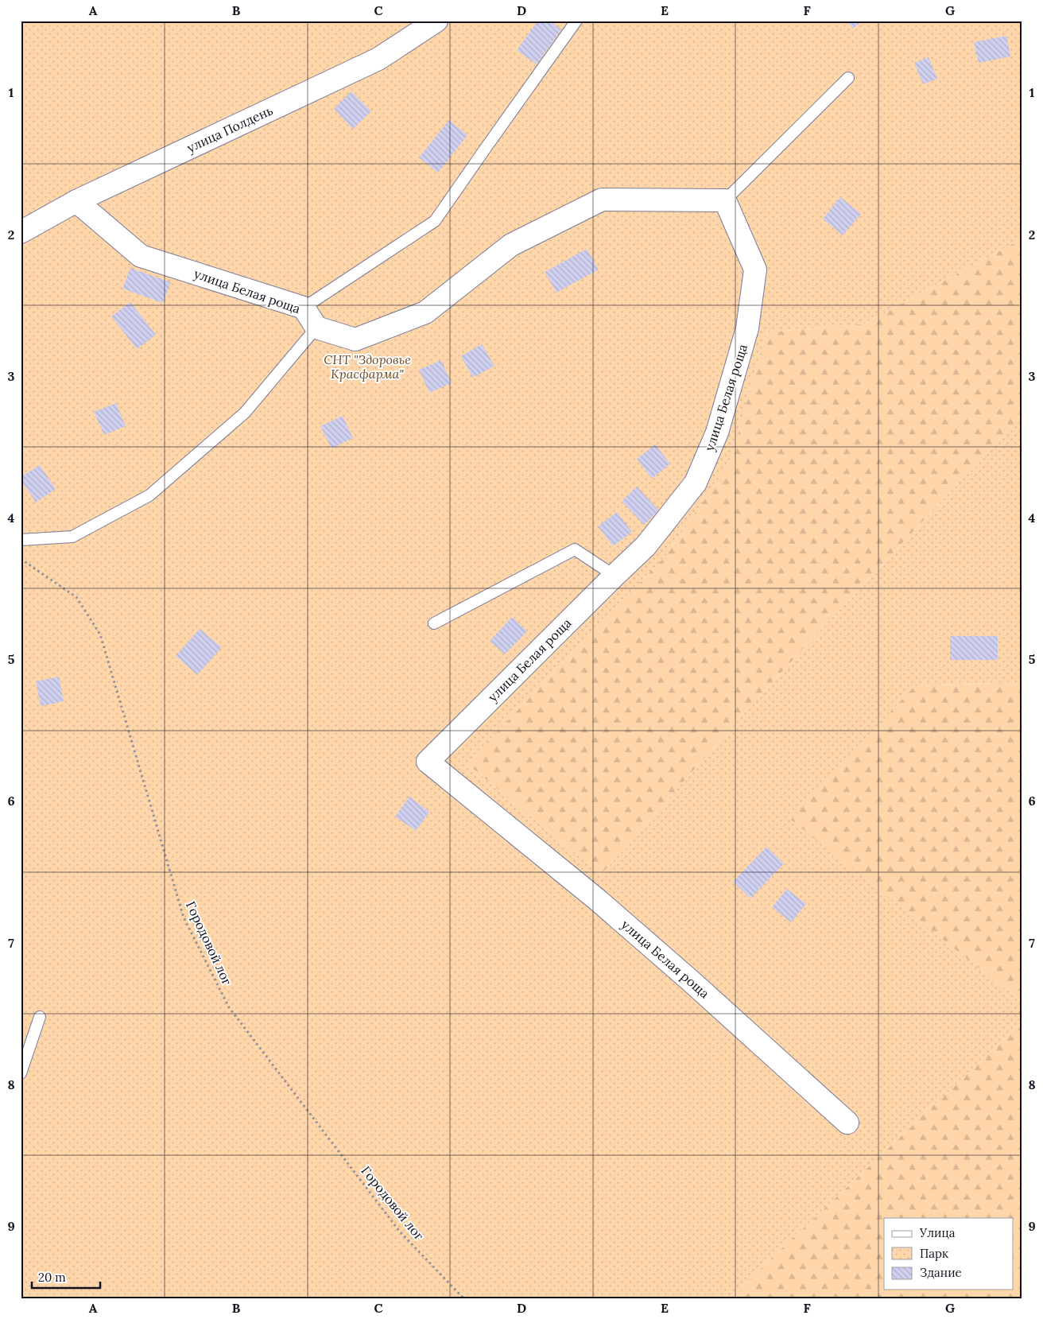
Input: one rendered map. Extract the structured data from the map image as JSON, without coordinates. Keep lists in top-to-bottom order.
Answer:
{
  "streets": {
    "street": ["улица Полдень", "улица Белая роща"],
    "path": ["Городовой лог"]
  },
  "crossings": [
    ["улица Полдень", "улица Белая роща"]
  ],
  "parks": ["СНТ \"Здоровье Красфарма\""],
  "legend": ["Улица", "Парк", "Здание"],
  "scale_bar": "20 m",
  "grid": {
    "columns": [
      "A",
      "B",
      "C",
      "D",
      "E",
      "F",
      "G"
    ],
    "rows": [
      "1",
      "2",
      "3",
      "4",
      "5",
      "6",
      "7",
      "8",
      "9"
    ]
  }
}
